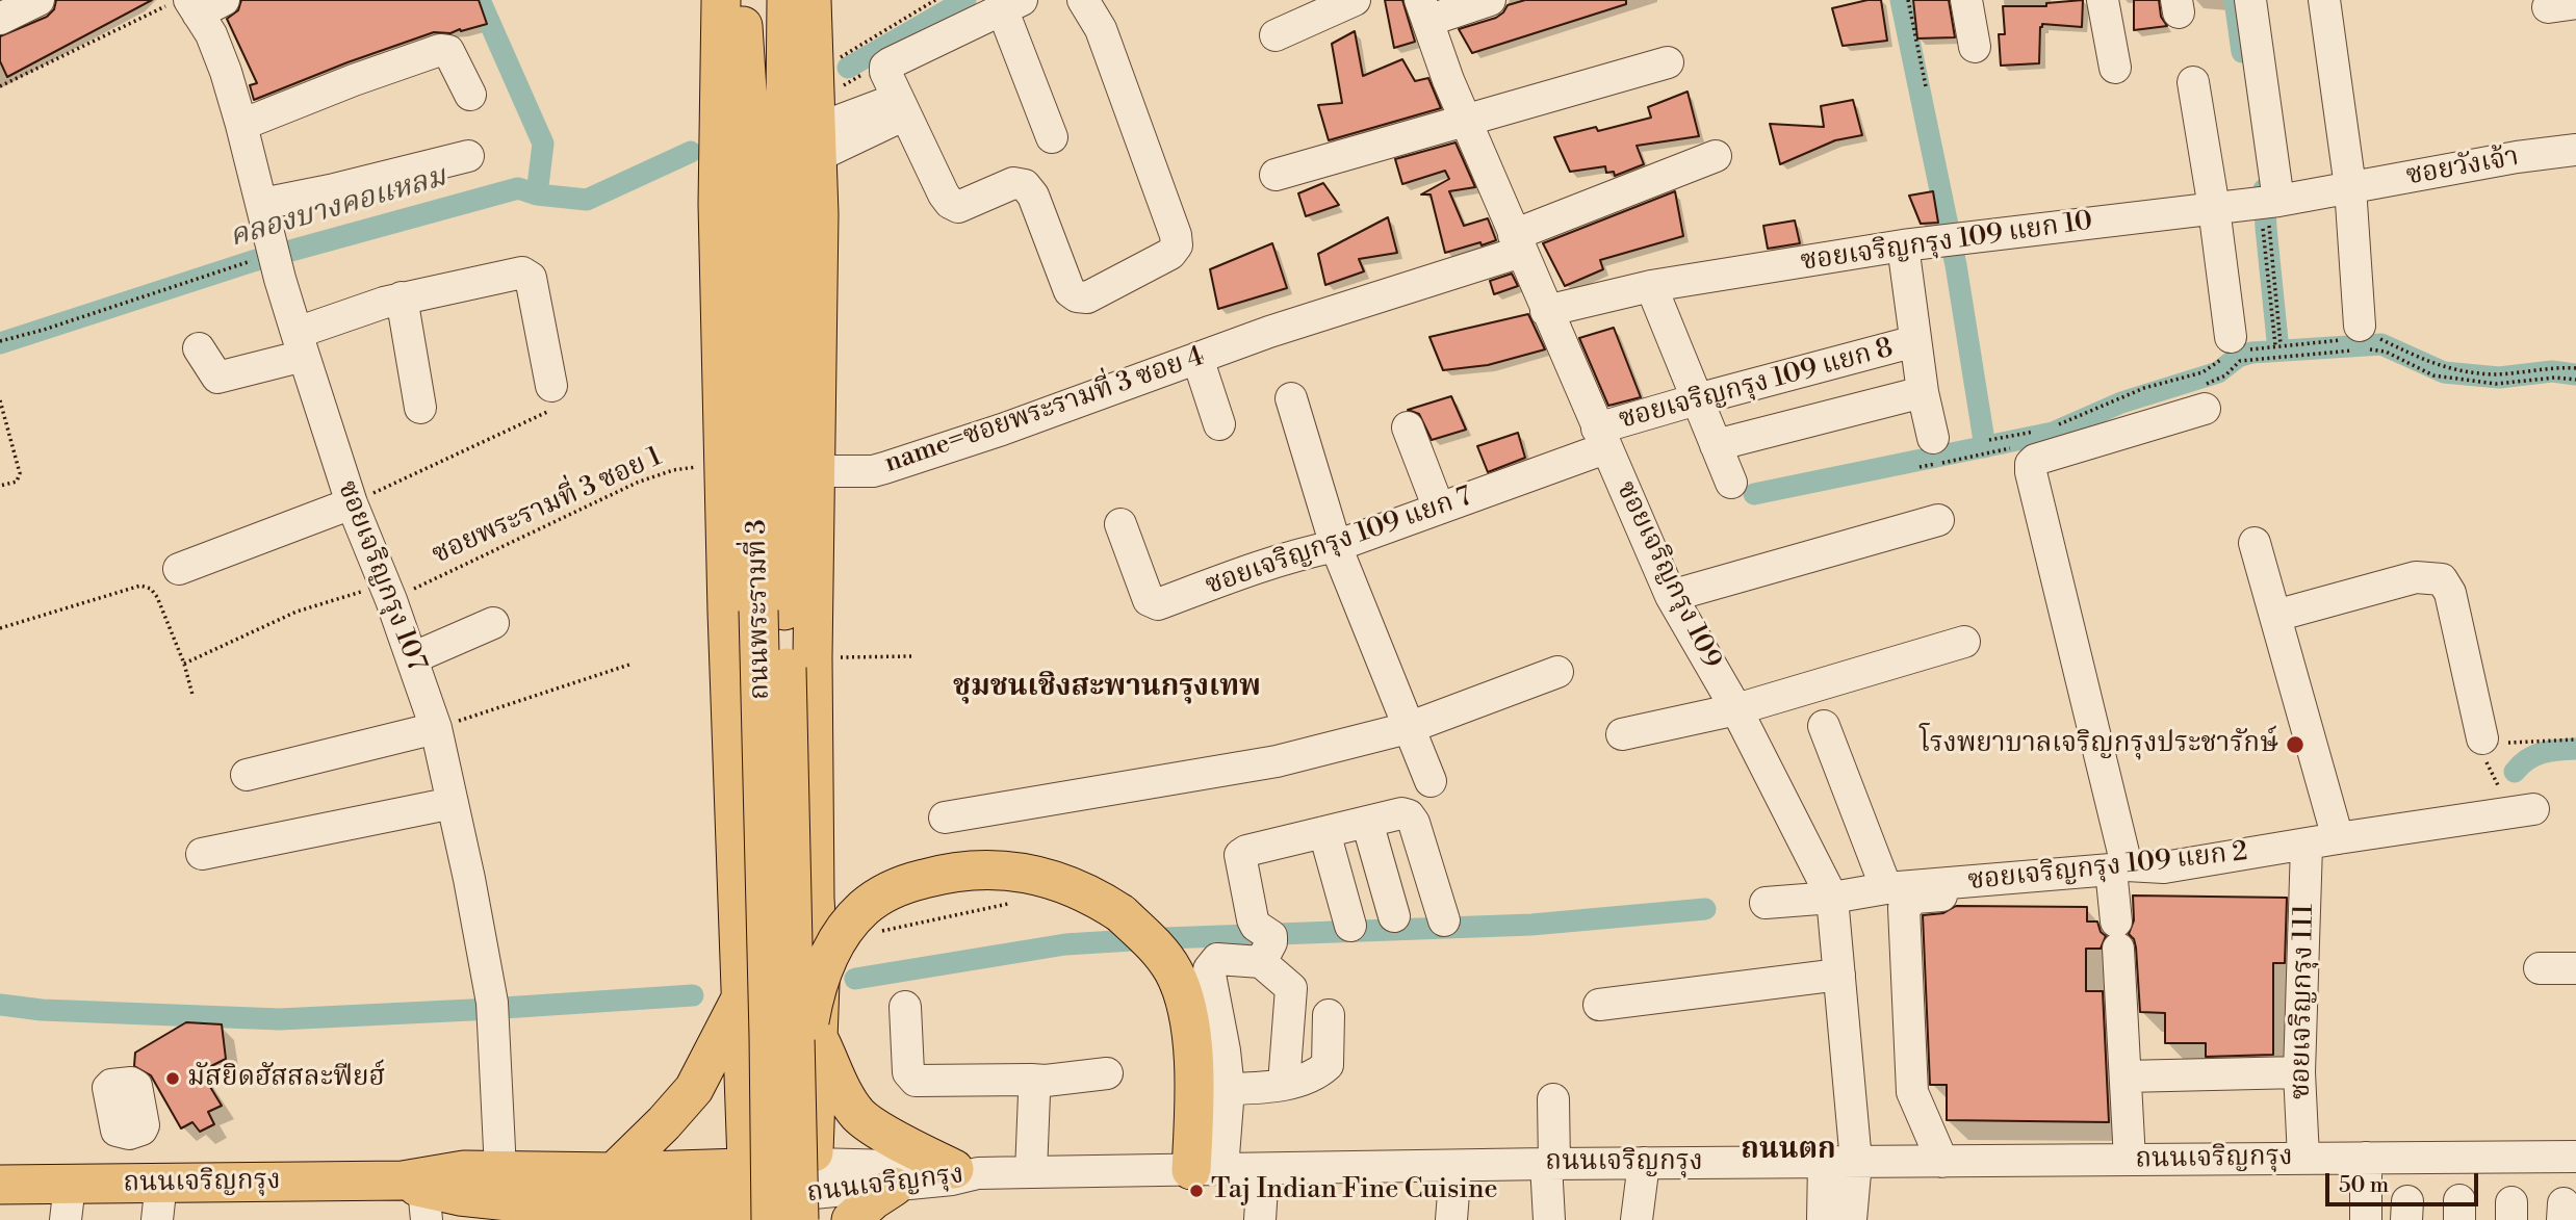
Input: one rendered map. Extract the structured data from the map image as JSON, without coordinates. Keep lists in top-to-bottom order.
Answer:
{
  "streets": {
    "main road": ["ถนนพระรามที่ 3", "ถนนเจริญกรุง"],
    "street": [
      "ซอยวังเจ้า",
      "ซอยเจริญกรุง 109 แยก 10",
      "ซอยเจริญกรุง 109 แยก 8",
      "name=ซอยพระรามที่ 3 ซอย 4",
      "ซอยเจริญกรุง 109 แยก 7",
      "ซอยเจริญกรุง 109",
      "ซอยเจริญกรุง 107",
      "ซอยเจริญกรุง 109 แยก 2",
      "ซอยเจริญกรุง 111"
    ],
    "path": ["ซอยพระรามที่ 3 ซอย 1"]
  },
  "crossings": [
    ["ซอยวังเจ้า", "ซอยเจริญกรุง 109 แยก 10"],
    ["ซอยเจริญกรุง 109 แยก 10", "ซอยเจริญกรุง 109"],
    ["ซอยเจริญกรุง 109 แยก 8", "ซอยเจริญกรุง 109 แยก 7"],
    ["ซอยเจริญกรุง 109 แยก 8", "ซอยเจริญกรุง 109"],
    ["name=ซอยพระรามที่ 3 ซอย 4", "ซอยเจริญกรุง 109"],
    ["name=ซอยพระรามที่ 3 ซอย 4", "ถนนพระรามที่ 3"],
    ["ซอยพระรามที่ 3 ซอย 1", "ซอยเจริญกรุง 107"],
    ["ซอยพระรามที่ 3 ซอย 1", "ถนนพระรามที่ 3"],
    ["ซอยเจริญกรุง 109 แยก 7", "ซอยเจริญกรุง 109"],
    ["ซอยเจริญกรุง 109", "ซอยเจริญกรุง 109 แยก 2"],
    ["ซอยเจริญกรุง 109", "ถนนเจริญกรุง"],
    ["ซอยเจริญกรุง 107", "ถนนเจริญกรุง"],
    ["ถนนพระรามที่ 3", "ถนนเจริญกรุง"],
    ["ซอยเจริญกรุง 109 แยก 2", "ซอยเจริญกรุง 111"],
    ["ซอยเจริญกรุง 111", "ถนนเจริญกรุง"]
  ],
  "districts": ["ชุมชนเชิงสะพานกรุงเทพ", "ถนนตก"],
  "water": ["คลองบางคอแหลม"],
  "places": ["โรงพยาบาลเจริญกรุงประชารักษ์", "มัสยิดฮัสสละฟียฮ์", "Taj Indian Fine Cuisine"],
  "scale_bar": "50 m"
}
